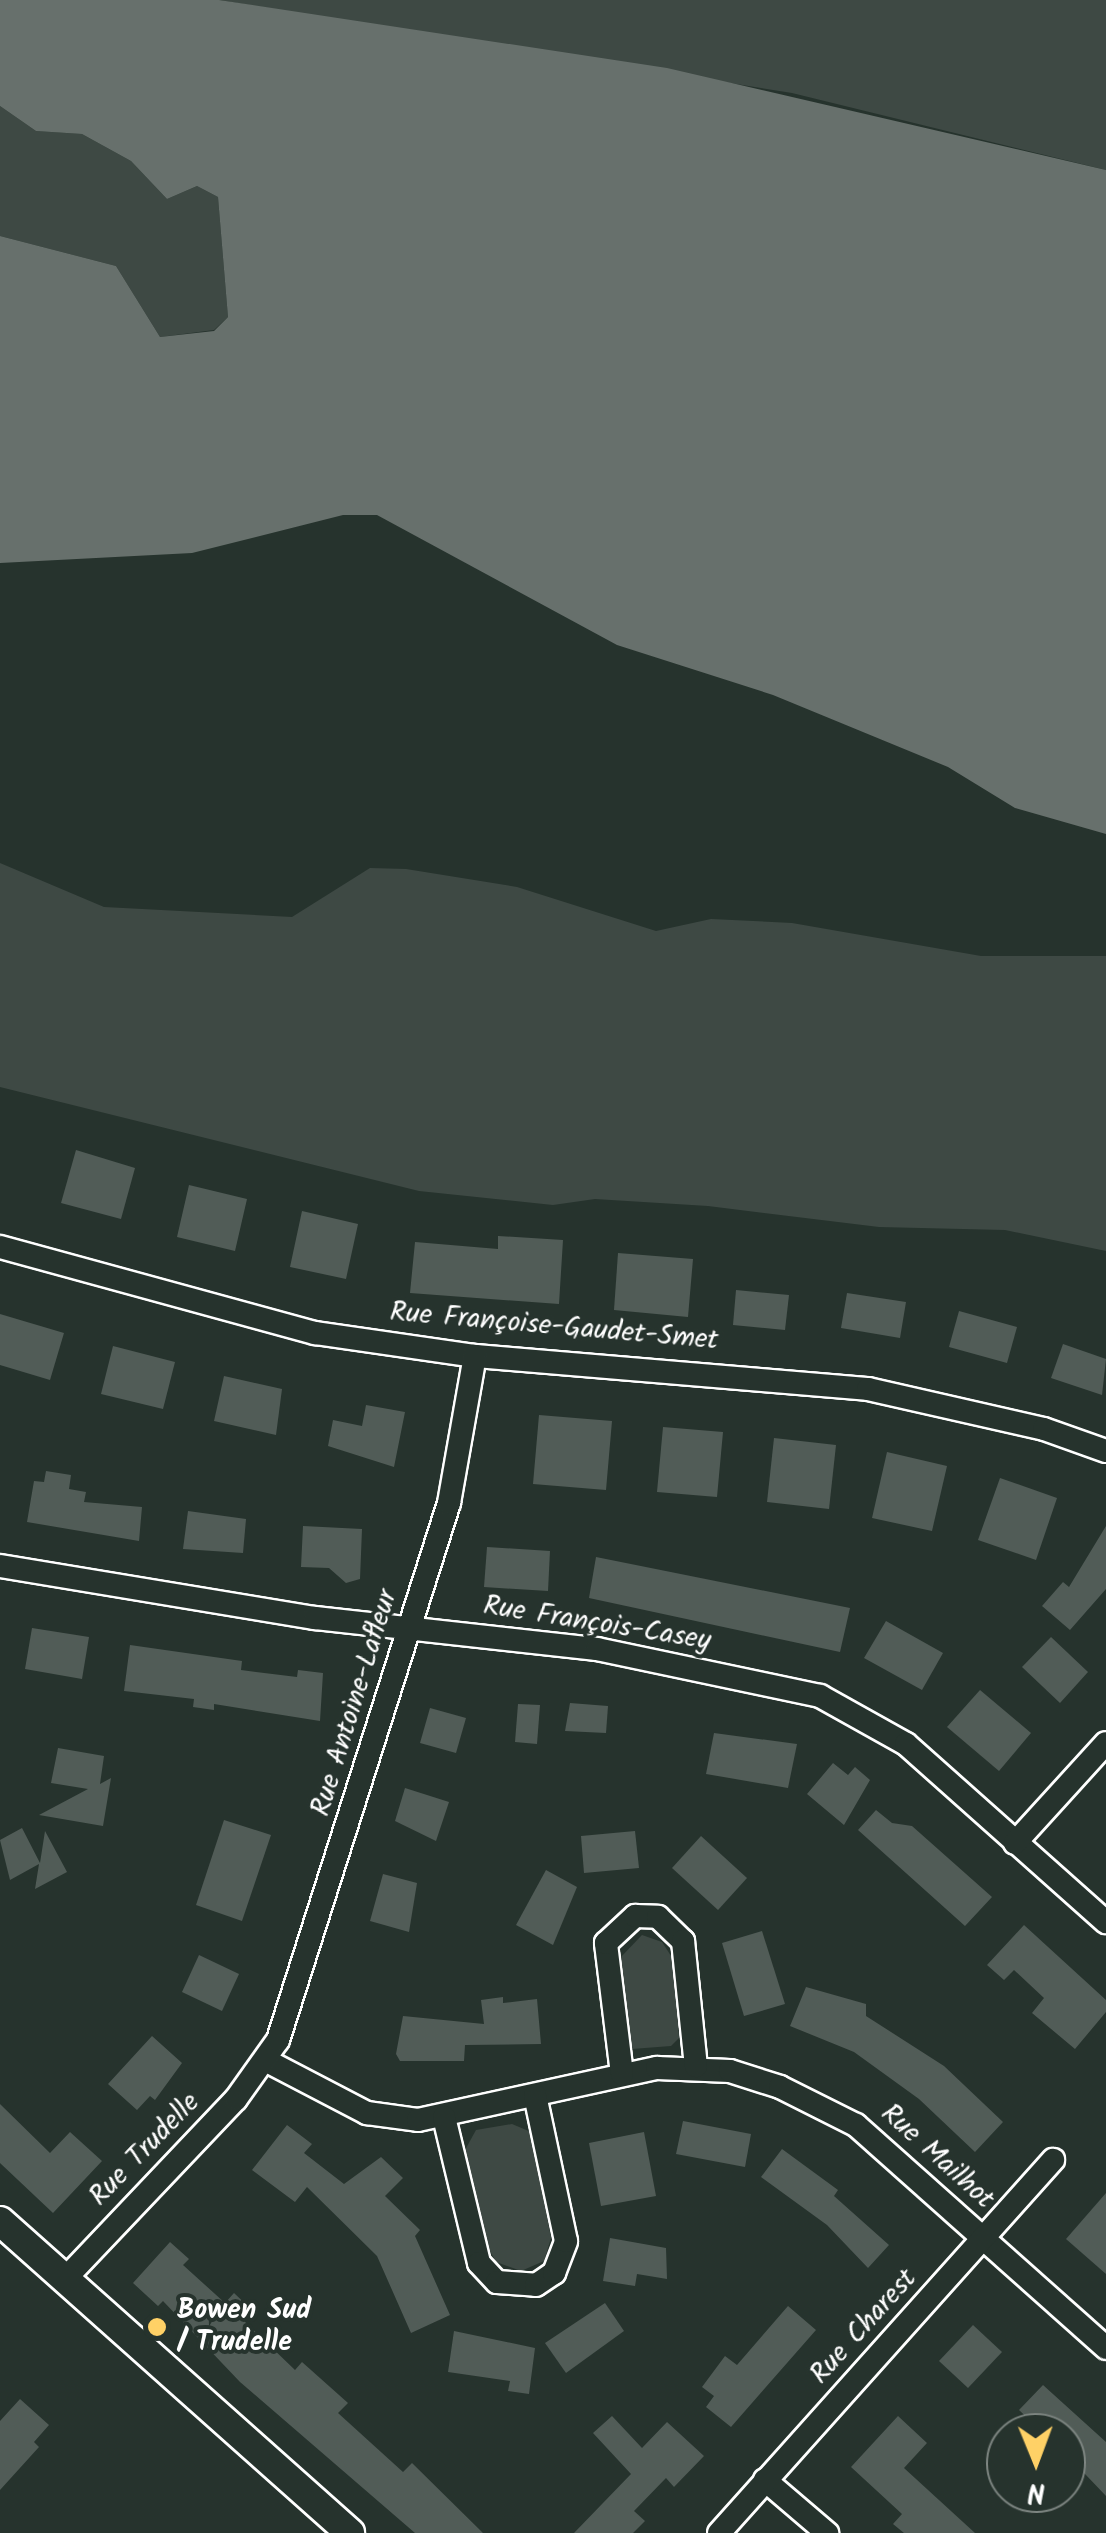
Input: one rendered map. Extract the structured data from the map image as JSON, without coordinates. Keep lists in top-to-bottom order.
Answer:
{
  "streets": {
    "street": [
      "Rue Françoise-Gaudet-Smet",
      "Rue François-Casey",
      "Rue Antoine-Lafleur",
      "Rue Trudelle",
      "Rue Mailhot",
      "Rue Charest"
    ]
  },
  "crossings": [
    ["Rue Françoise-Gaudet-Smet", "Rue Antoine-Lafleur"],
    ["Rue François-Casey", "Rue Antoine-Lafleur"],
    ["Rue Antoine-Lafleur", "Rue Trudelle"],
    ["Rue Antoine-Lafleur", "Rue Mailhot"],
    ["Rue Trudelle", "Rue Mailhot"],
    ["Rue Mailhot", "Rue Charest"]
  ],
  "places": ["Bowen Sud / Trudelle"],
  "north": "bottom"
}
